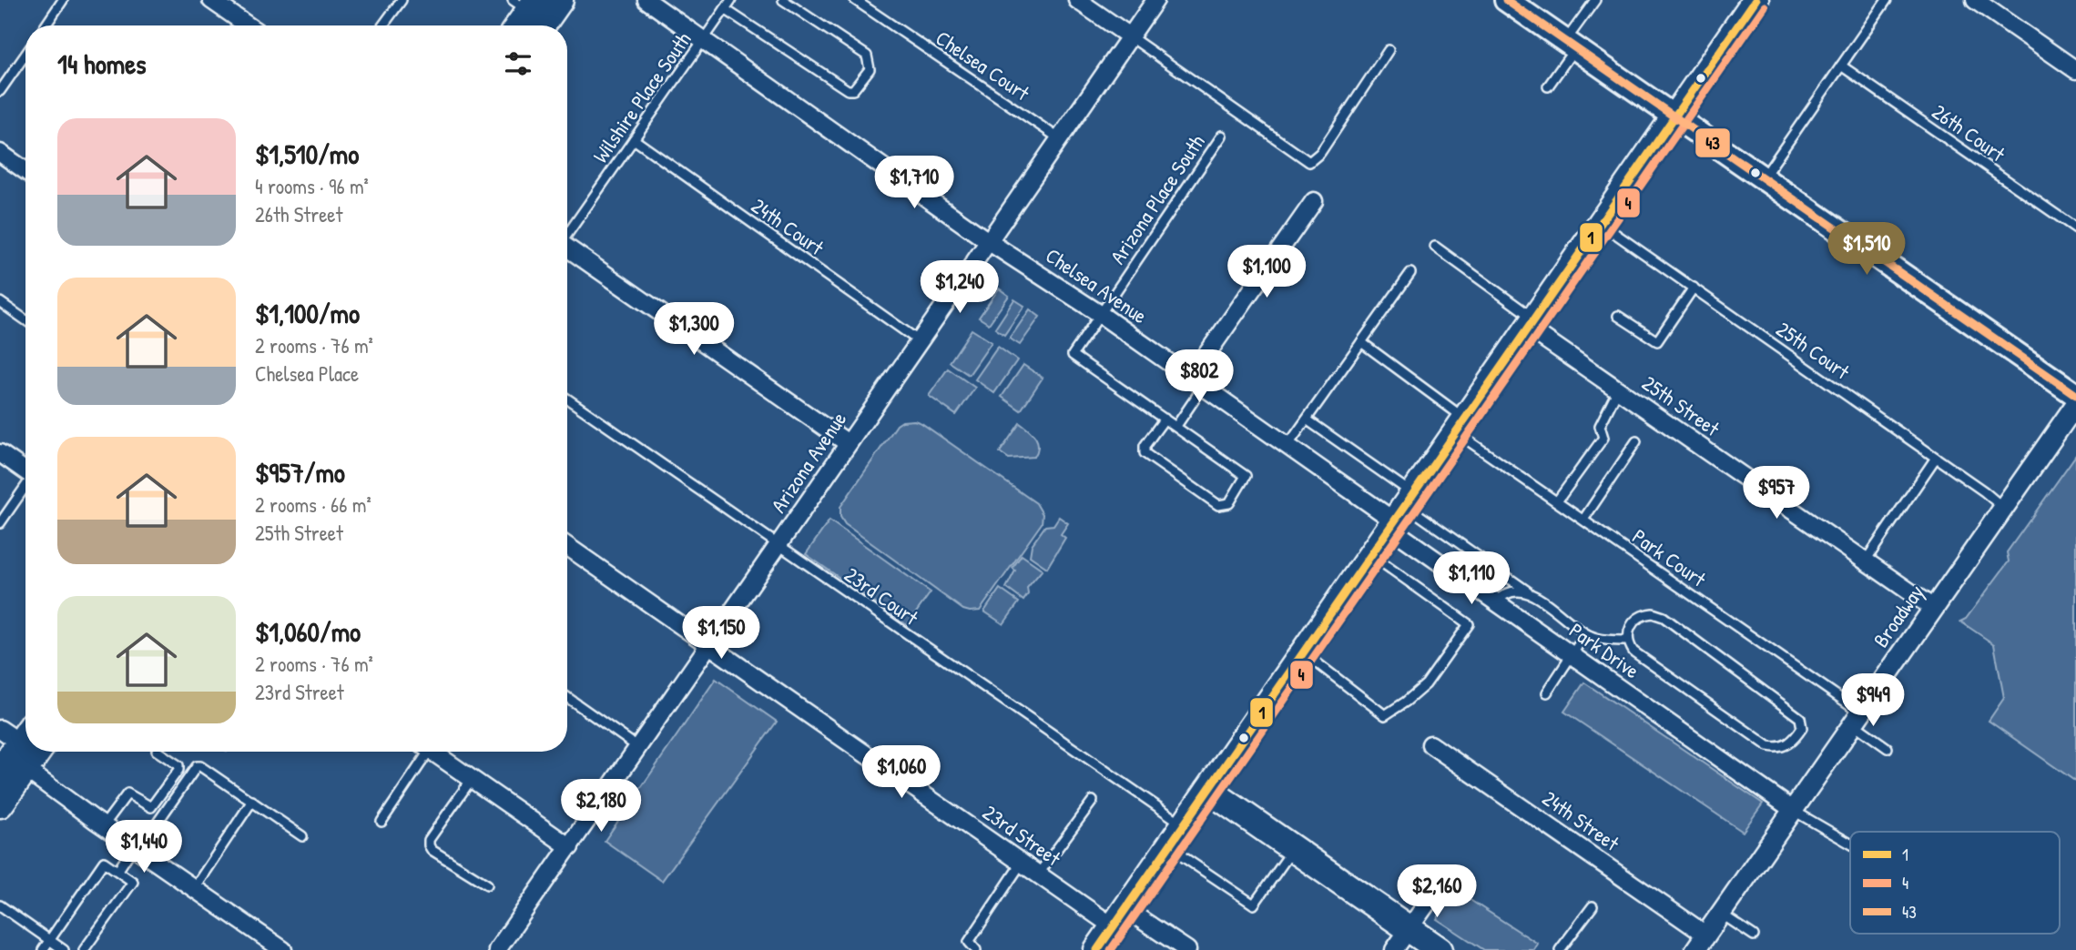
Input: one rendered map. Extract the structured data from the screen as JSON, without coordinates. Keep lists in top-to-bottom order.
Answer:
{
  "streets": {
    "street": [
      "Chelsea Avenue",
      "25th Street",
      "Arizona Avenue",
      "Broadway",
      "Park Drive",
      "24th Street",
      "23rd Street"
    ],
    "lane": [
      "Chelsea Court",
      "Wilshire Place South",
      "26th Court",
      "Arizona Place South",
      "24th Court",
      "25th Court",
      "Park Court",
      "23rd Court"
    ]
  },
  "crossings": [
    ["Chelsea Court", "Arizona Avenue"],
    ["Wilshire Place South", "24th Court"],
    ["Wilshire Place South", "Chelsea Avenue"],
    ["Arizona Place South", "Chelsea Avenue"],
    ["24th Court", "Arizona Avenue"],
    ["Chelsea Avenue", "Arizona Avenue"],
    ["Chelsea Avenue", "Park Drive"],
    ["25th Court", "Broadway"],
    ["25th Street", "Broadway"],
    ["Arizona Avenue", "23rd Court"],
    ["Arizona Avenue", "23rd Street"],
    ["Park Court", "Broadway"],
    ["Broadway", "Park Drive"],
    ["Broadway", "24th Street"]
  ],
  "lines": ["transit line 1", "transit line 43", "transit line 4"],
  "legend": ["1", "4", "43"],
  "page": {
    "heading": "14 homes",
    "list": [
      {
        "name": "$1,510/mo",
        "note": "4 rooms · 96 m² · 26th Street"
      },
      {
        "name": "$1,100/mo",
        "note": "2 rooms · 76 m² · Chelsea Place"
      },
      {
        "name": "$957/mo",
        "note": "2 rooms · 66 m² · 25th Street"
      },
      {
        "name": "$1,060/mo",
        "note": "2 rooms · 76 m² · 23rd Street"
      }
    ],
    "price": [
      "$1,710",
      "$1,510",
      "$1,100",
      "$1,240",
      "$1,300",
      "$802",
      "$957",
      "$1,110",
      "$1,150",
      "$949",
      "$1,060",
      "$2,180",
      "$1,440",
      "$2,160"
    ]
  }
}
